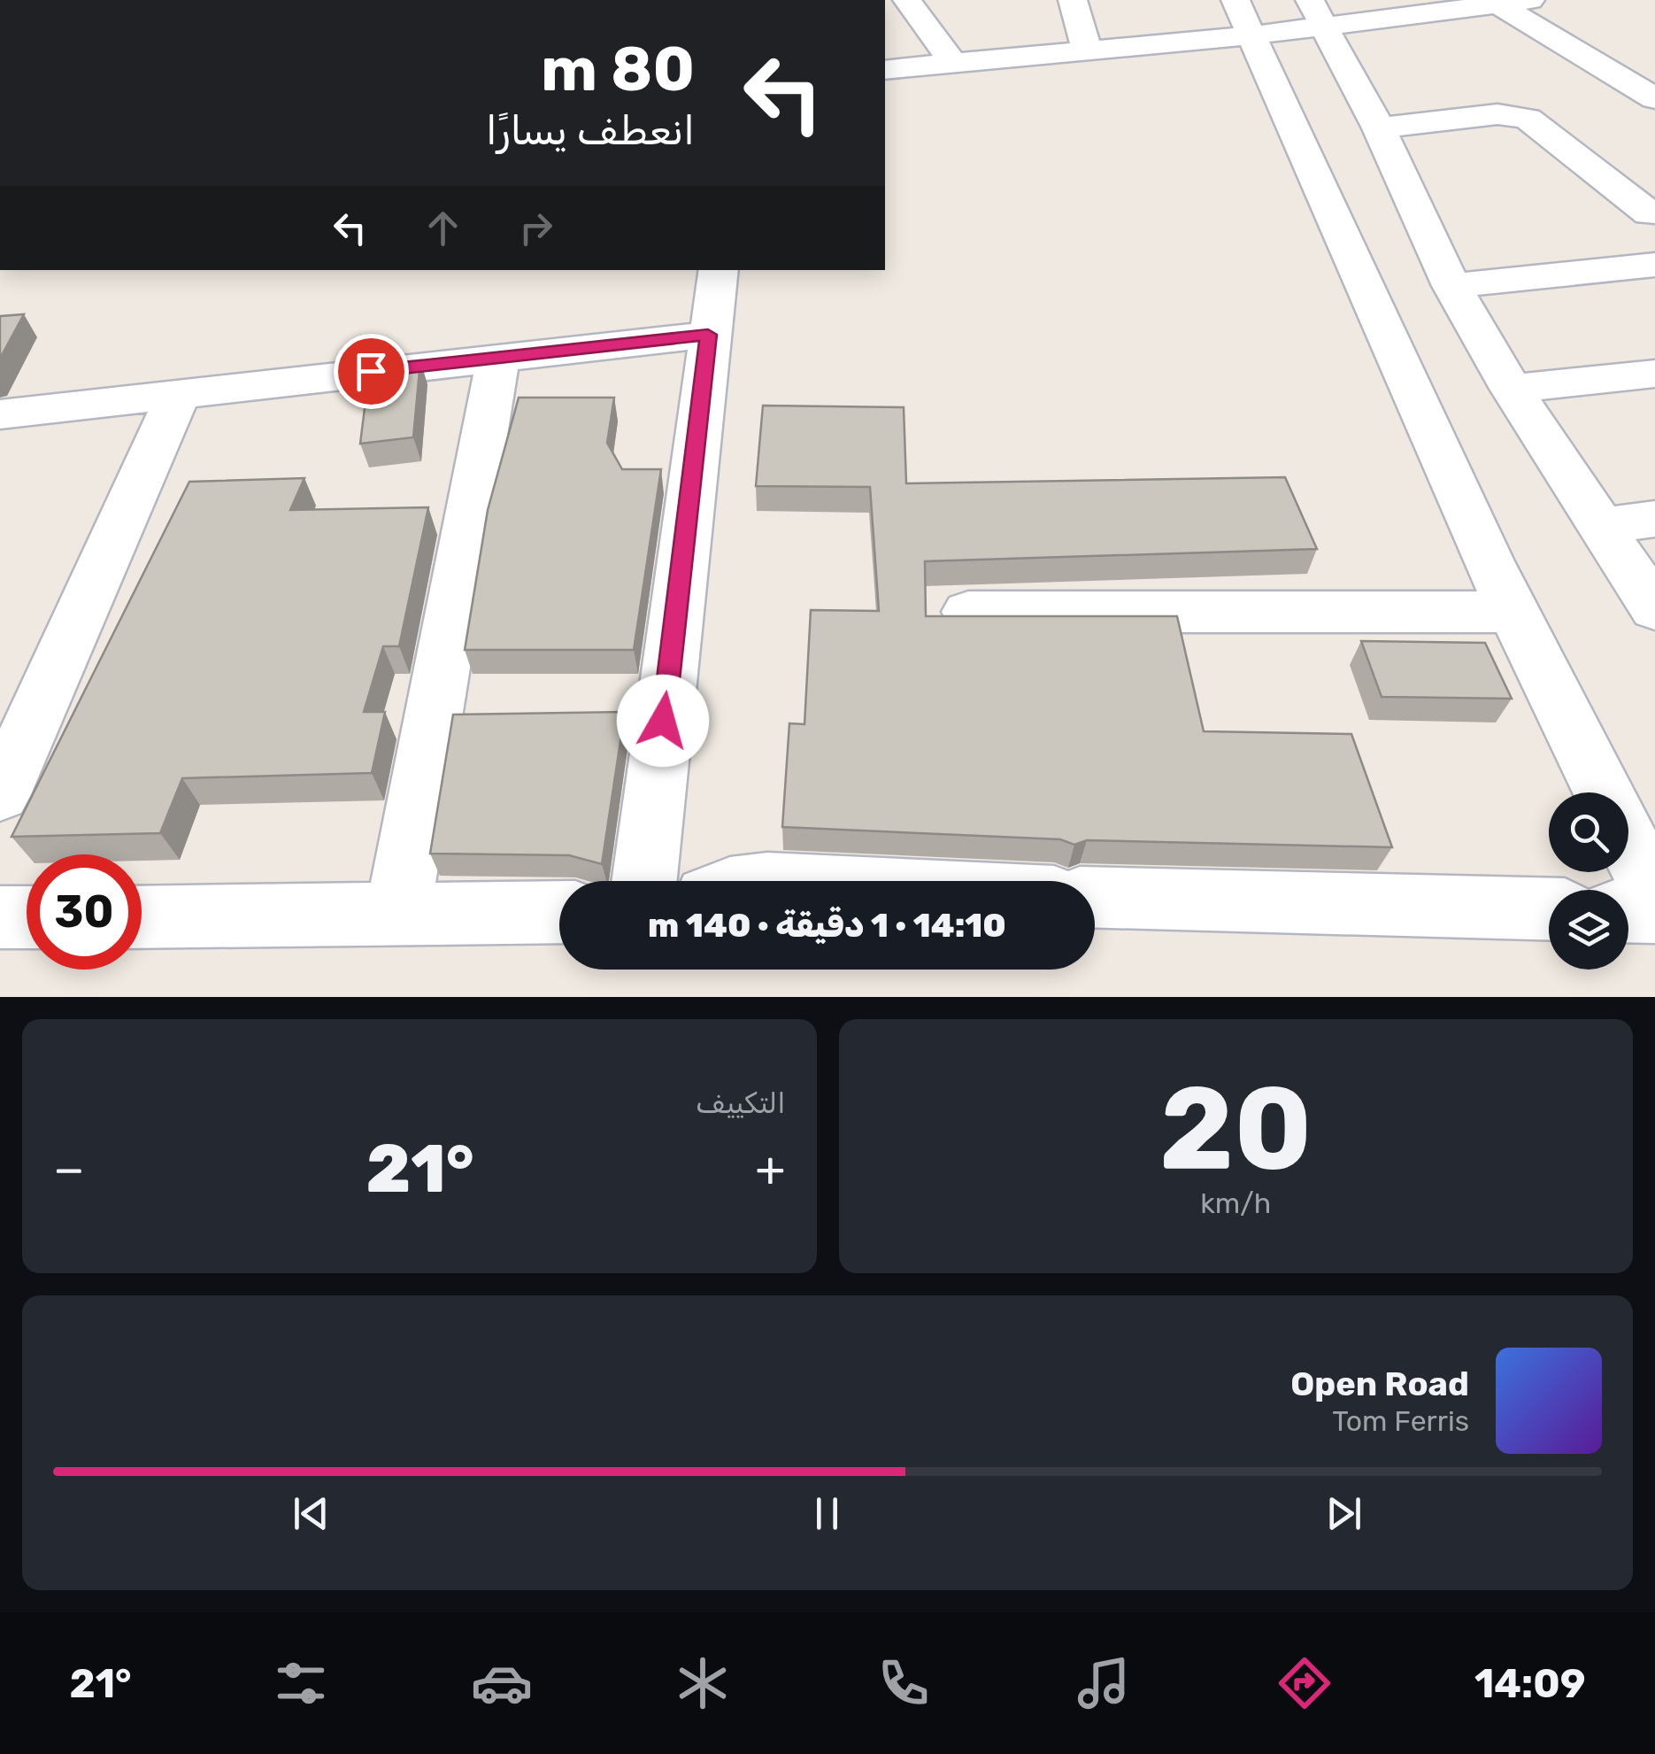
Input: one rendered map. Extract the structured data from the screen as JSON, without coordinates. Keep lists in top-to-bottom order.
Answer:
{
  "page": {
    "turn": ["80 m", "انعطف يسارًا"],
    "limit": "30",
    "trip": "14:10 · 1 دقيقة · 140 m",
    "tile": [
      ["20", "km/h"],
      "التكييف"
    ],
    "heat": ["−", "21°", "+"],
    "song": ["Open Road", "Tom Ferris"],
    "tabs": ["14:09", "21°"]
  }
}
